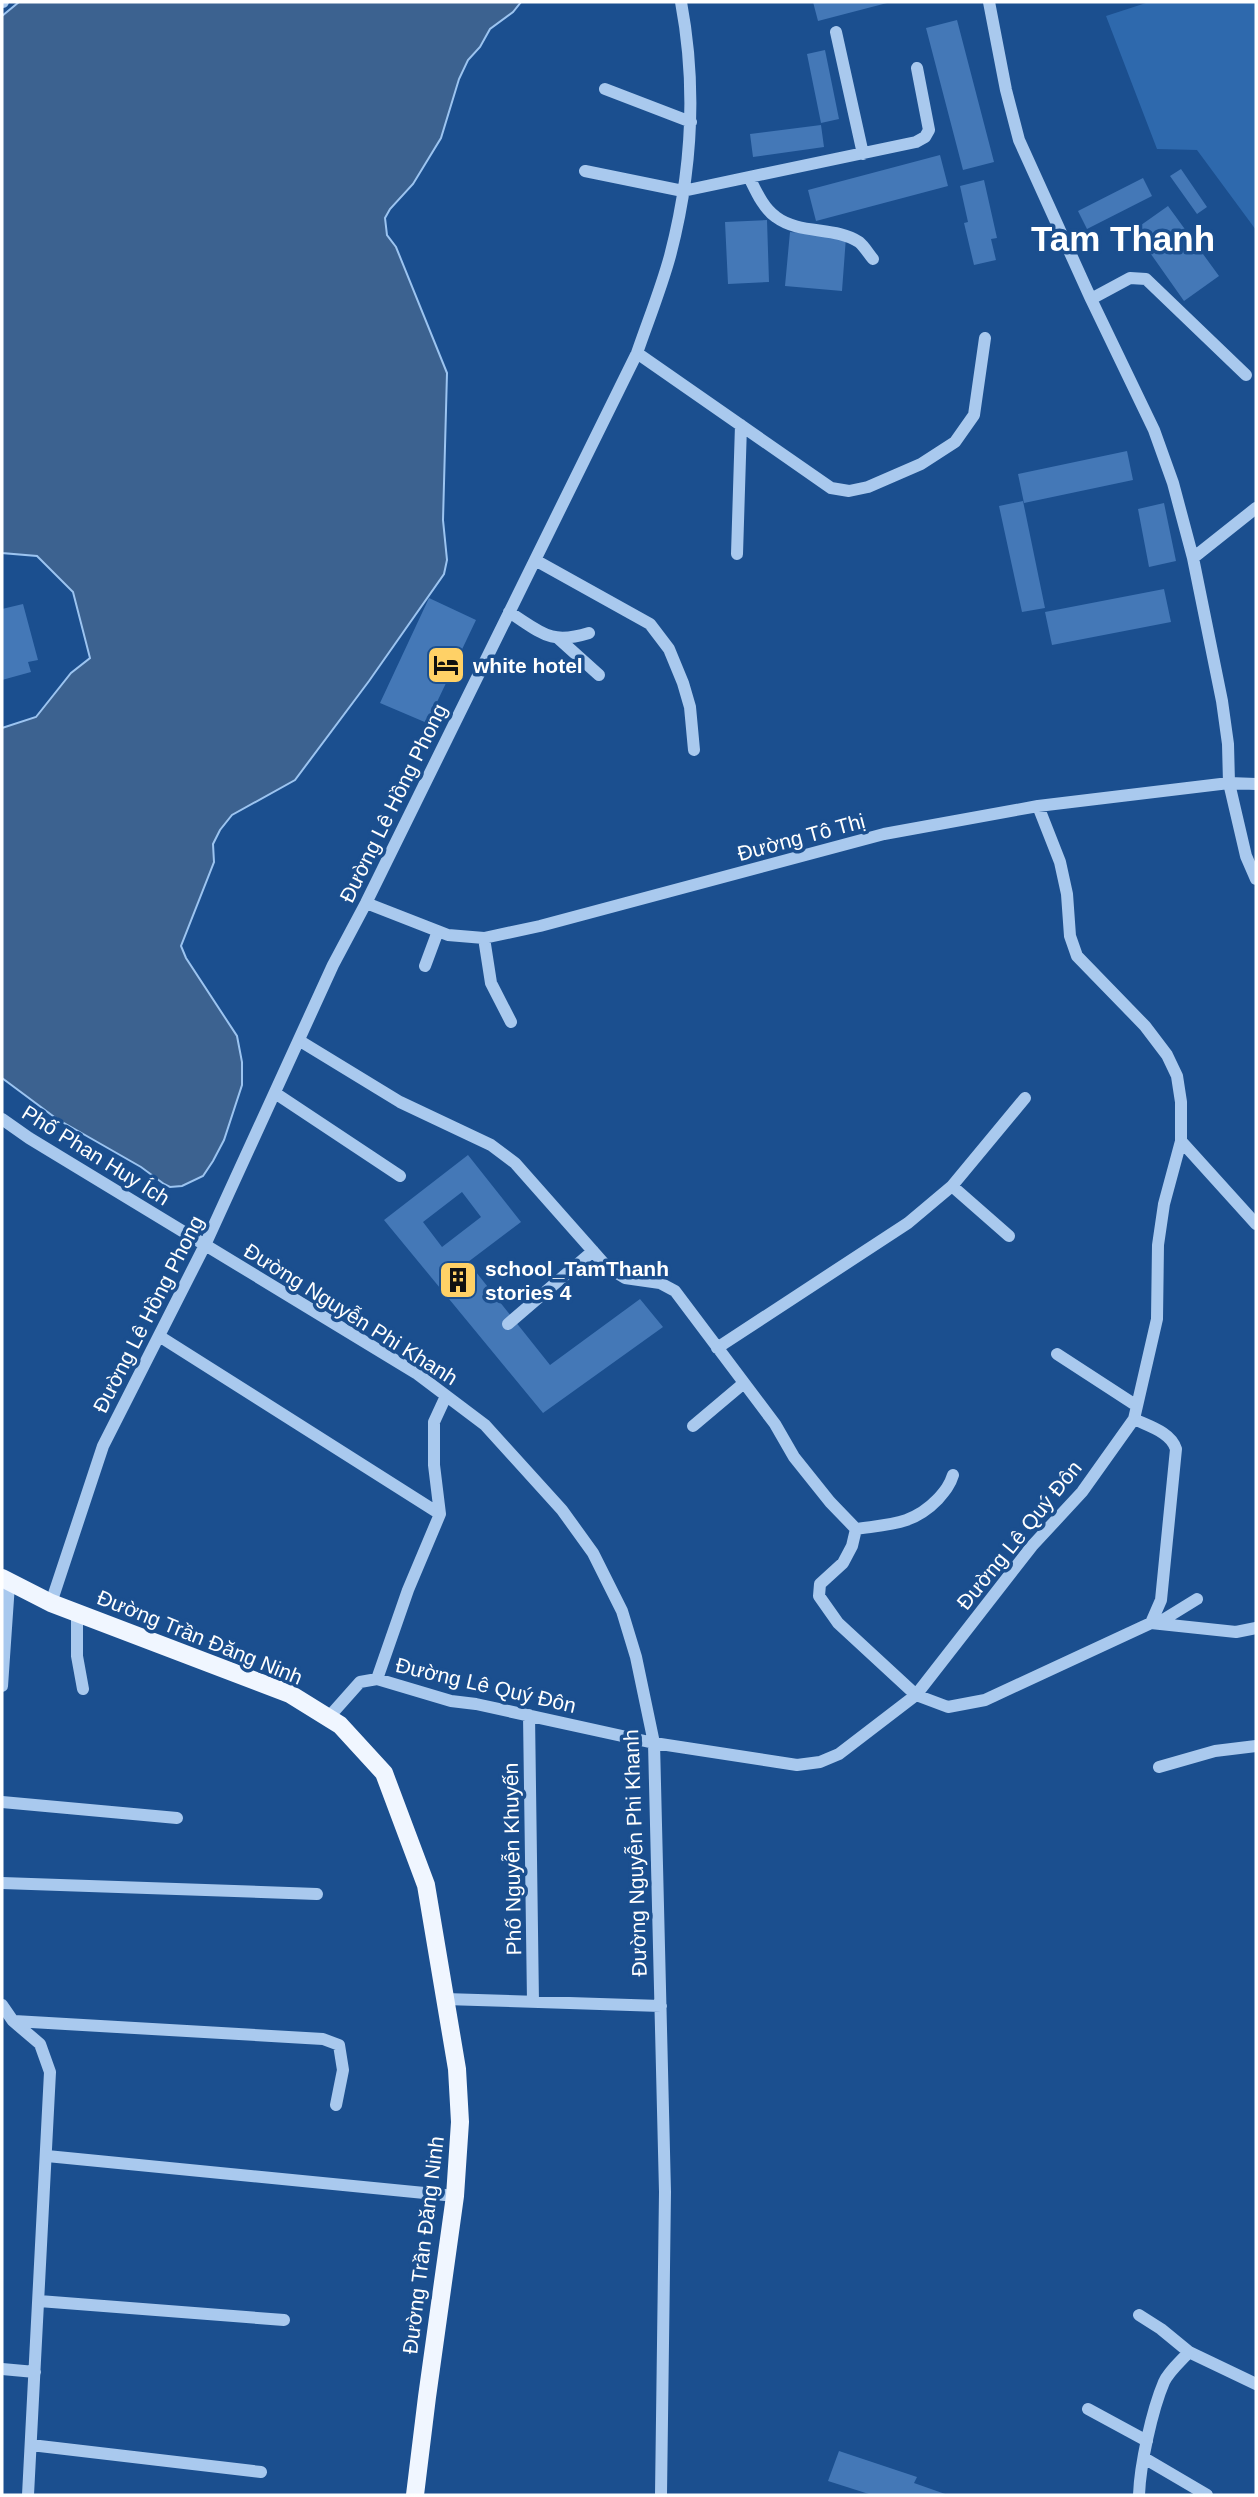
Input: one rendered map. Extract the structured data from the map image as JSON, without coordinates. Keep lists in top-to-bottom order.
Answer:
{
  "streets": {
    "main road": ["Đường Trần Đăng Ninh"],
    "street": [
      "Đường Lê Hồng Phong",
      "Đường Tô Thị",
      "Phố Phan Huy Ích",
      "Đường Nguyễn Phi Khanh",
      "Đường Lê Quý Đôn",
      "Phố Nguyễn Khuyến"
    ]
  },
  "crossings": [
    ["Đường Lê Hồng Phong", "Đường Tô Thị"],
    ["Đường Lê Hồng Phong", "Phố Phan Huy Ích"],
    ["Đường Lê Hồng Phong", "Đường Nguyễn Phi Khanh"],
    ["Đường Lê Hồng Phong", "Đường Trần Đăng Ninh"],
    ["Đường Tô Thị", "Đường Lê Quý Đôn"],
    ["Phố Phan Huy Ích", "Đường Nguyễn Phi Khanh"],
    ["Đường Nguyễn Phi Khanh", "Đường Lê Quý Đôn"],
    ["Đường Lê Quý Đôn", "Đường Trần Đăng Ninh"],
    ["Đường Lê Quý Đôn", "Phố Nguyễn Khuyến"]
  ],
  "districts": ["Tam Thanh"],
  "places": {
    "hotel": ["white hotel"],
    "building": ["school_TamThanh stories 4"]
  }
}
